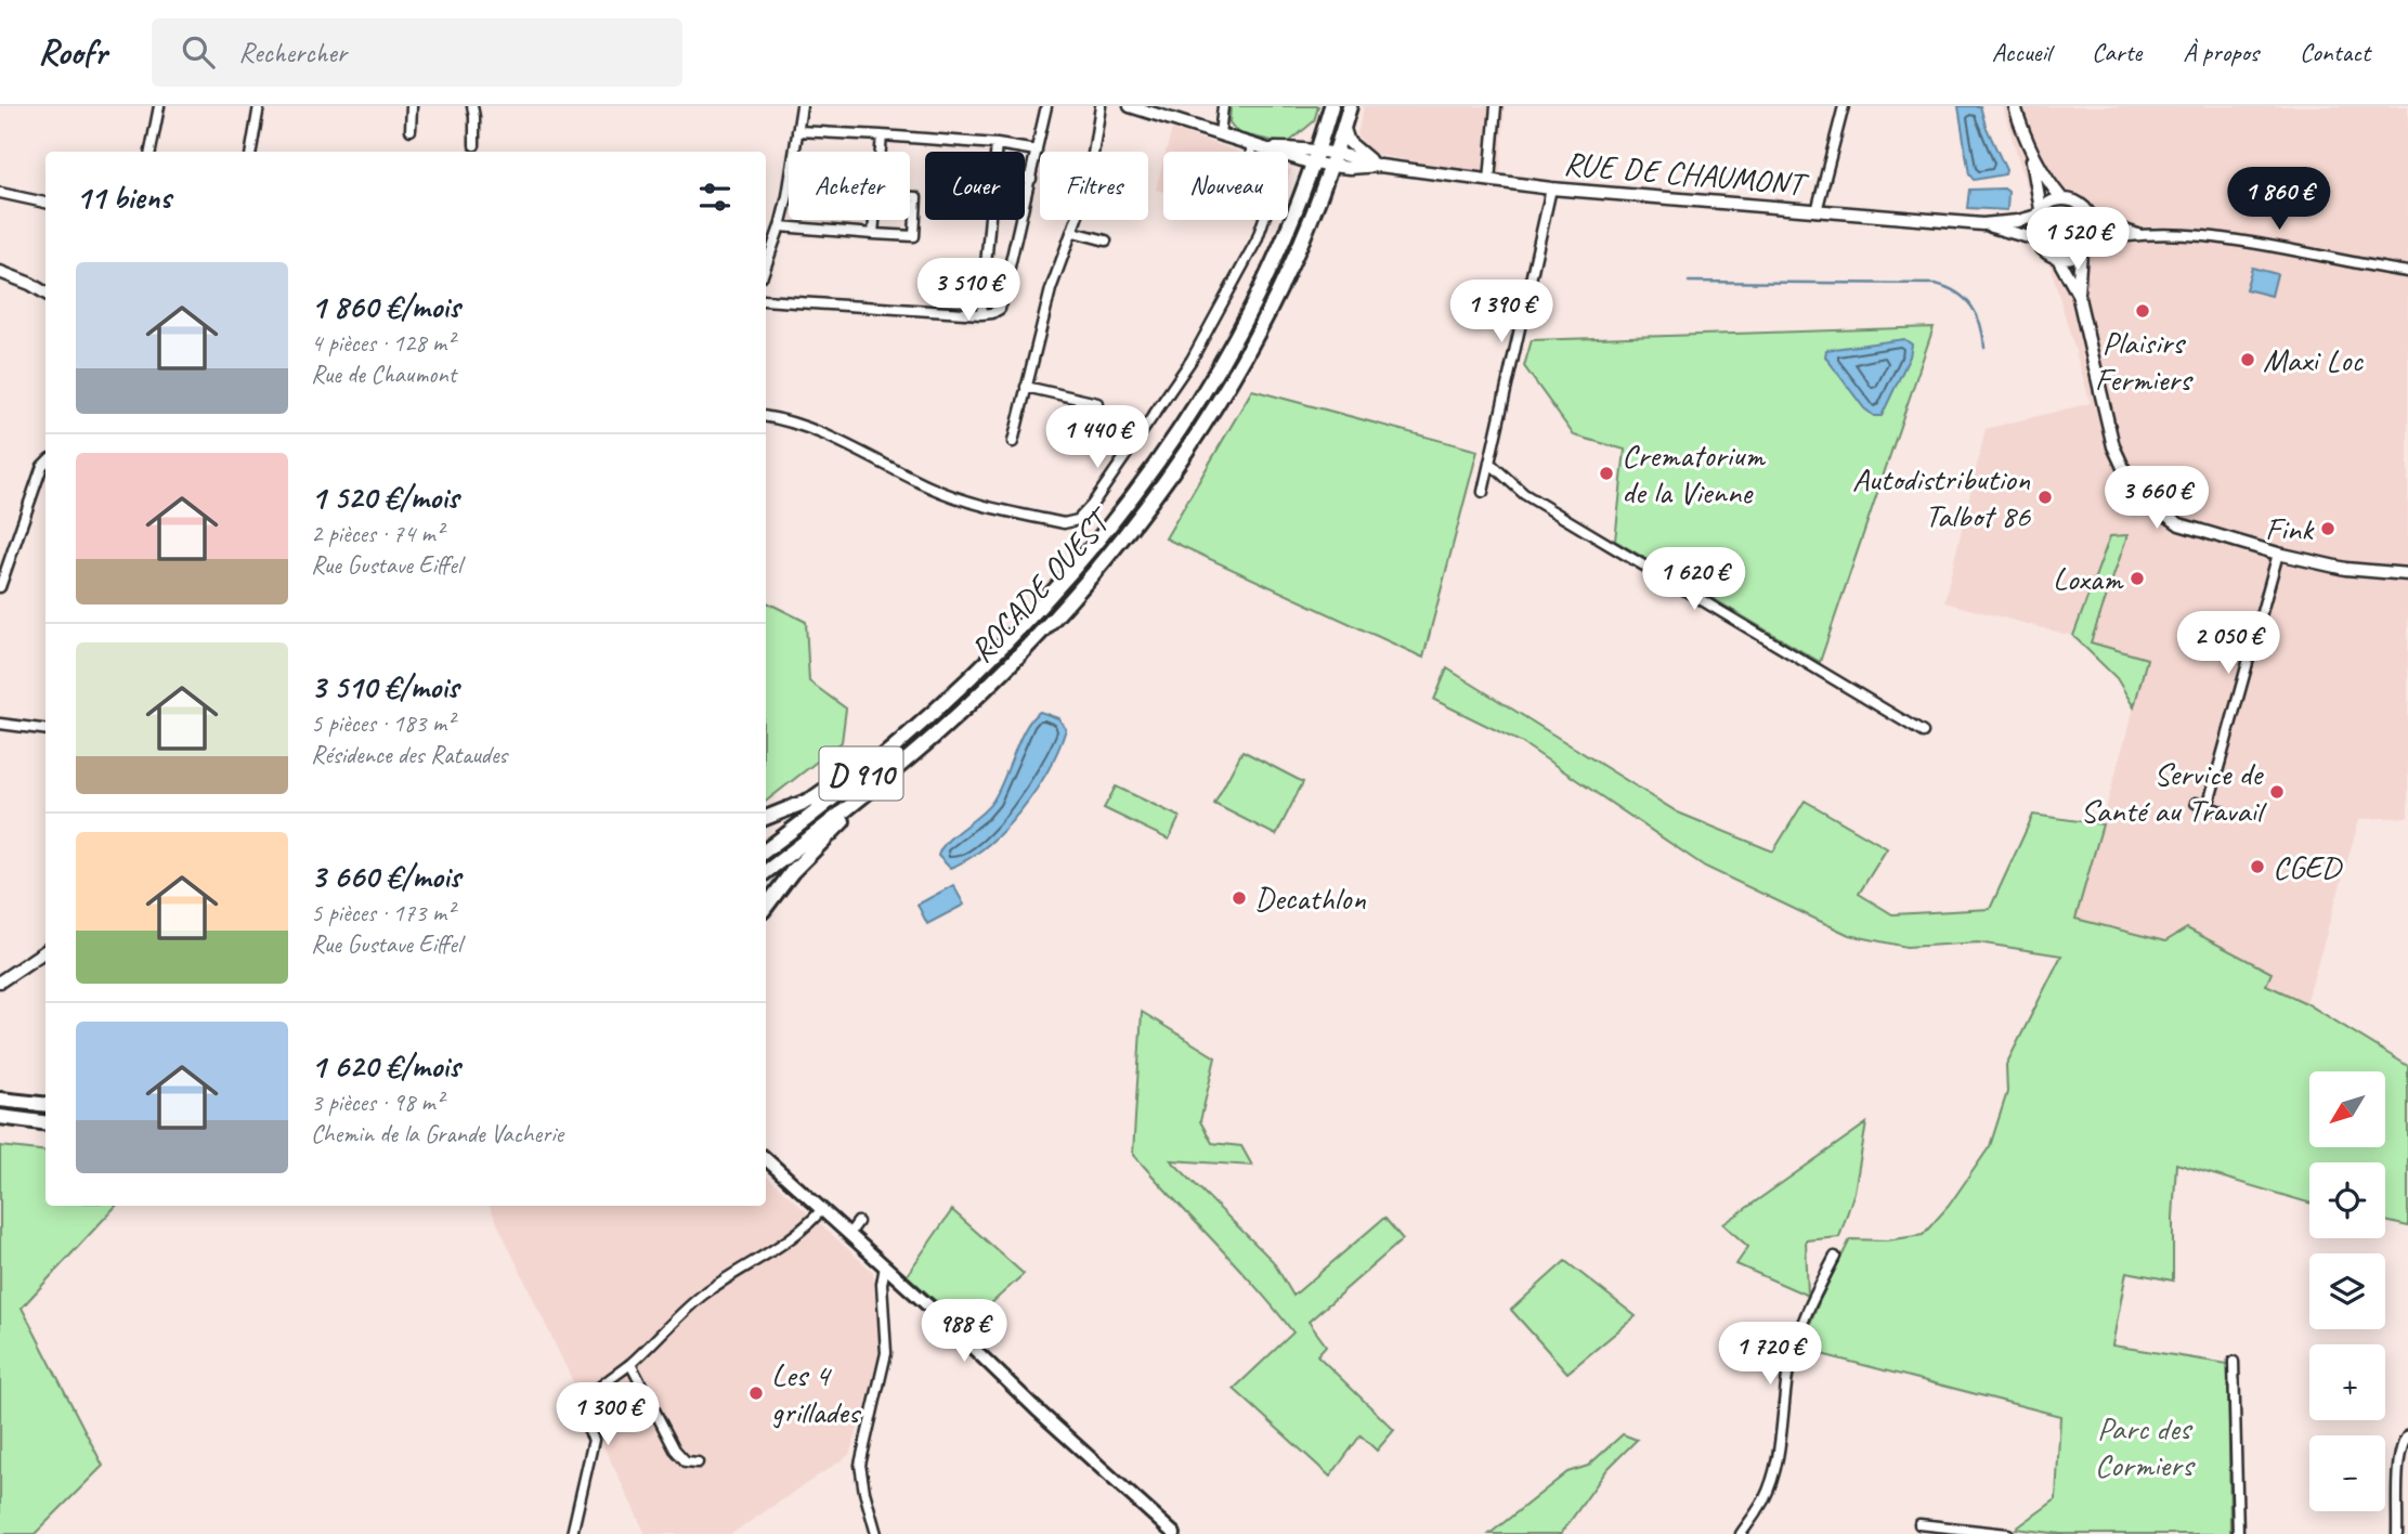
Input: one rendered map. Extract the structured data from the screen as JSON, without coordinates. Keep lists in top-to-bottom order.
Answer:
{
  "streets": {
    "main road": ["ROCADE OUEST", "D 910"],
    "street": ["RUE DE CHAUMONT"]
  },
  "crossings": [
    ["RUE DE CHAUMONT", "ROCADE OUEST"]
  ],
  "parks": ["Parc des Cormiers"],
  "places": [
    "Plaisirs Fermiers",
    "Maxi Loc",
    "Crematorium de la Vienne",
    "Autodistribution Talbot 86",
    "Fink",
    "Loxam",
    "Service de Santé au Travail",
    "CGED",
    "Decathlon",
    "Les 4 grillades"
  ],
  "north": "bottom left",
  "page": {
    "header": "Roofr",
    "search": "Rechercher",
    "nav": [
      "Accueil",
      "Carte",
      "À propos",
      "Contact"
    ],
    "chip": [
      "Acheter",
      "Louer",
      "Filtres",
      "Nouveau"
    ],
    "heading": "11 biens",
    "price": [
      "1 860 €",
      "1 520 €",
      "3 510 €",
      "1 390 €",
      "1 440 €",
      "3 660 €",
      "1 620 €",
      "2 050 €",
      "988 €",
      "1 720 €",
      "1 300 €"
    ],
    "list": [
      {
        "name": "1 860 €/mois",
        "note": "4 pièces · 128 m² · Rue de Chaumont"
      },
      {
        "name": "1 520 €/mois",
        "note": "2 pièces · 74 m² · Rue Gustave Eiffel"
      },
      {
        "name": "3 510 €/mois",
        "note": "5 pièces · 183 m² · Résidence des Rataudes"
      },
      {
        "name": "3 660 €/mois",
        "note": "5 pièces · 173 m² · Rue Gustave Eiffel"
      },
      {
        "name": "1 620 €/mois",
        "note": "3 pièces · 98 m² · Chemin de la Grande Vacherie"
      }
    ],
    "map_buttons": ["+", "−"]
  }
}
